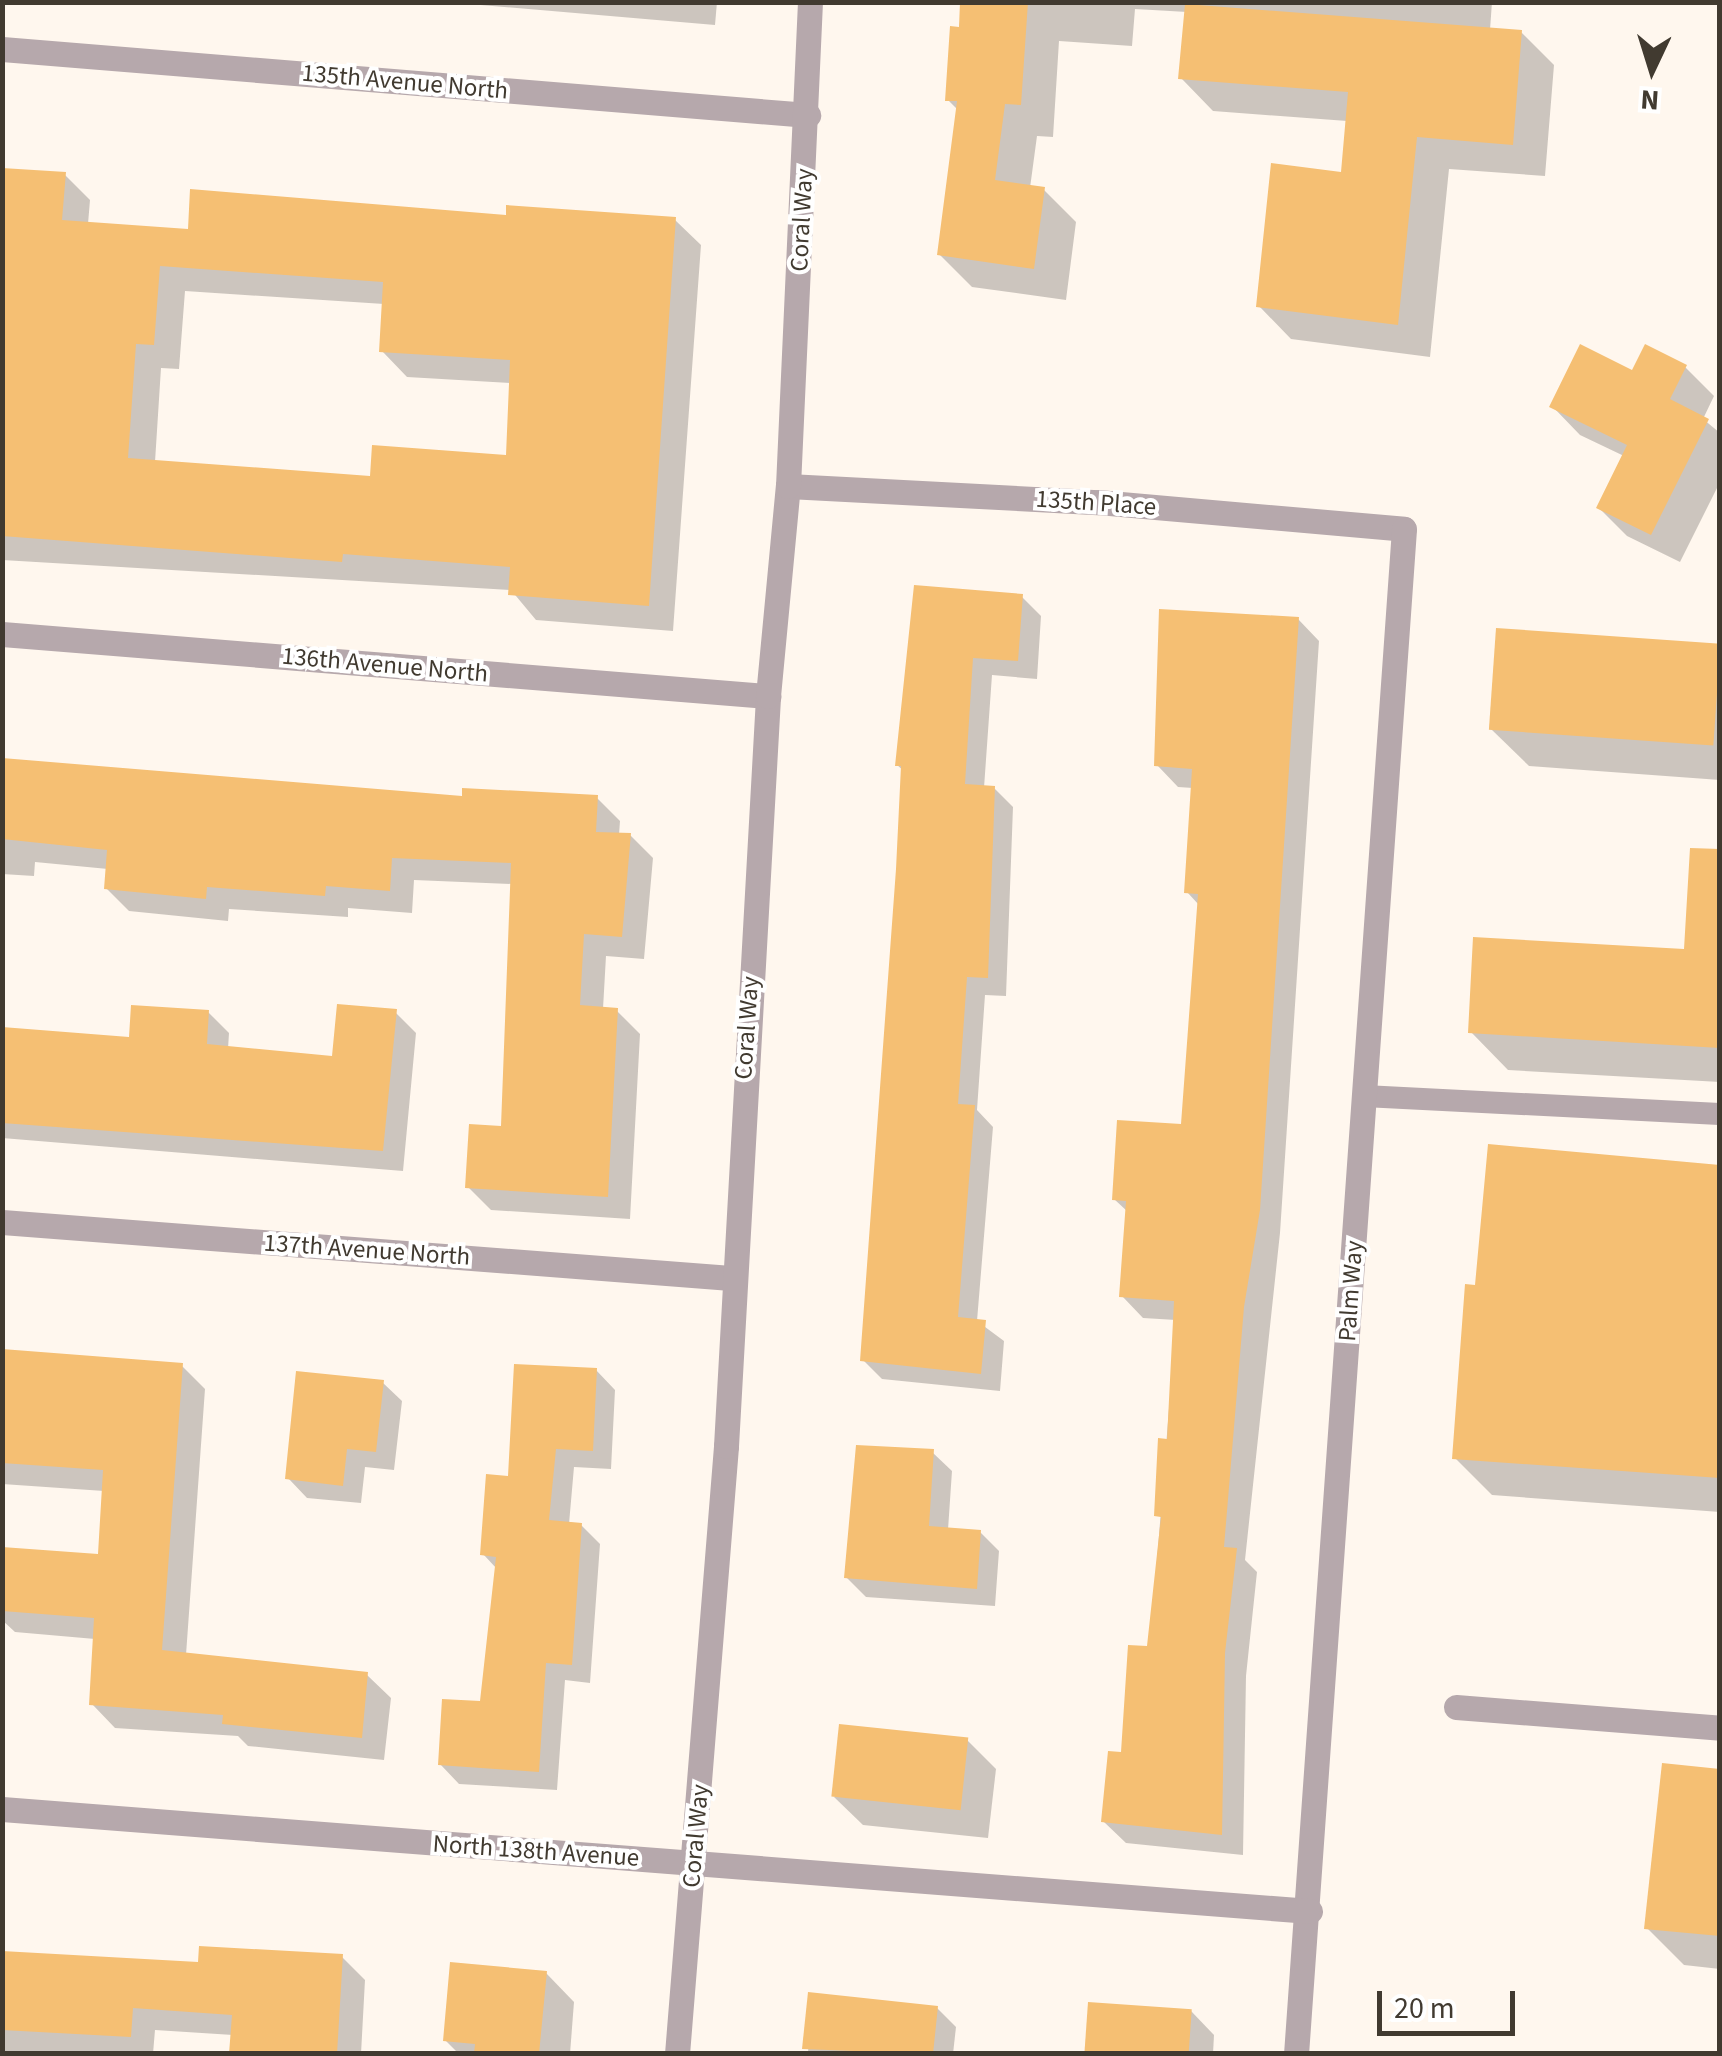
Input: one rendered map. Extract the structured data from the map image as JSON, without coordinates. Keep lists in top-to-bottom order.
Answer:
{
  "streets": {
    "street": [
      "135th Avenue North",
      "Coral Way",
      "135th Place",
      "136th Avenue North",
      "137th Avenue North",
      "Palm Way",
      "North 138th Avenue"
    ]
  },
  "crossings": [
    ["135th Avenue North", "Coral Way"],
    ["Coral Way", "135th Place"],
    ["Coral Way", "136th Avenue North"],
    ["Coral Way", "137th Avenue North"],
    ["Coral Way", "North 138th Avenue"],
    ["135th Place", "Palm Way"],
    ["Palm Way", "North 138th Avenue"]
  ],
  "scale_bar": "20 m",
  "north": "bottom"
}
